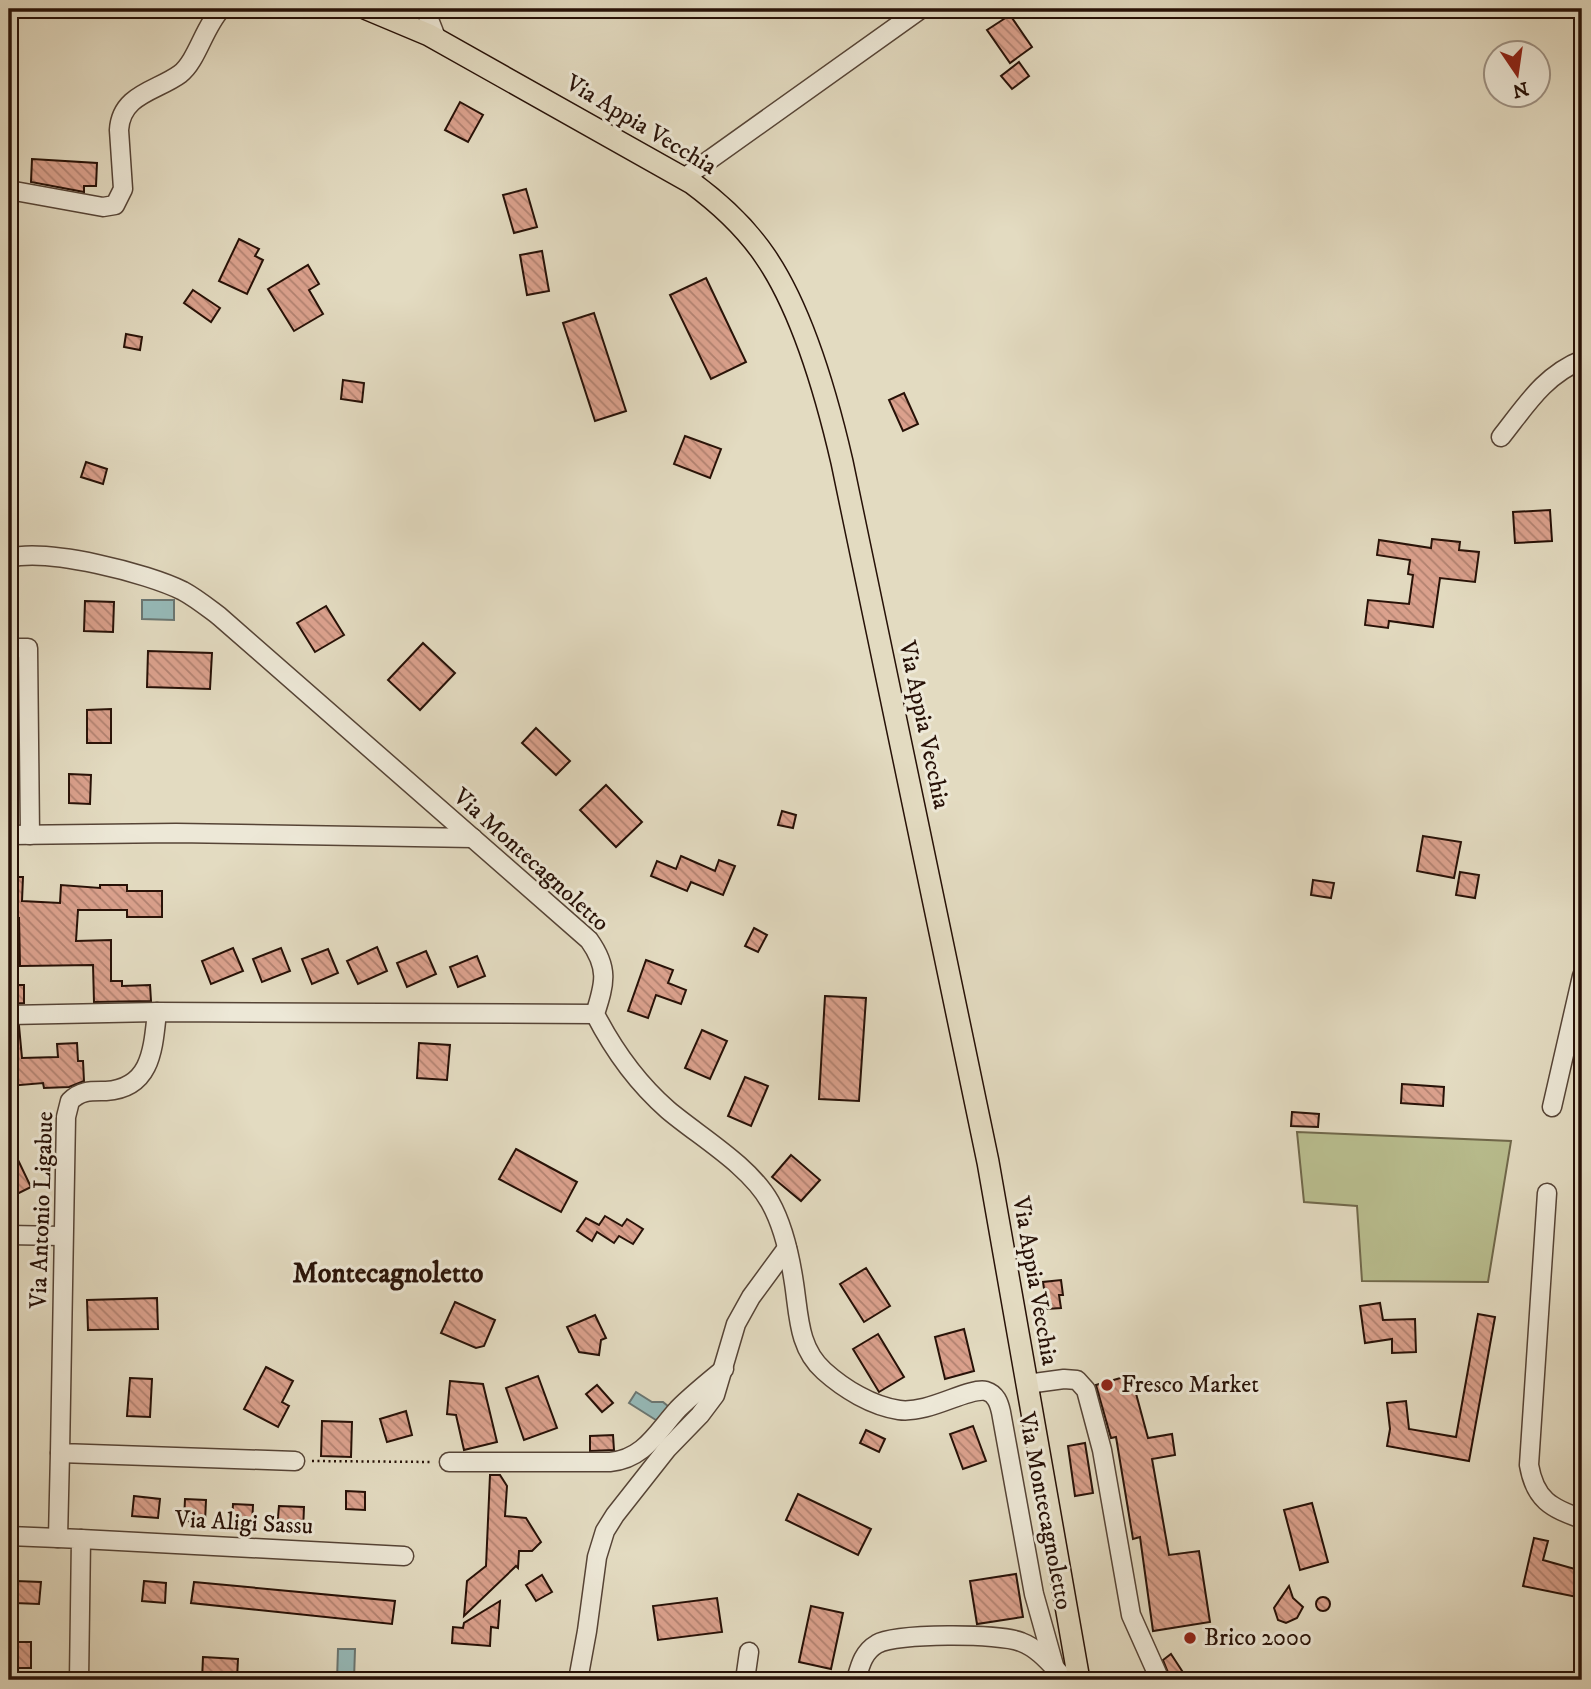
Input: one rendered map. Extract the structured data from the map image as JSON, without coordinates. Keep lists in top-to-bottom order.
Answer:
{
  "streets": {
    "main road": ["Via Appia Vecchia"],
    "street": ["Via Montecagnoletto", "Via Antonio Ligabue", "Via Aligi Sassu"]
  },
  "districts": ["Montecagnoletto"],
  "places": ["Fresco Market", "Brico 2000"],
  "north": "bottom"
}
